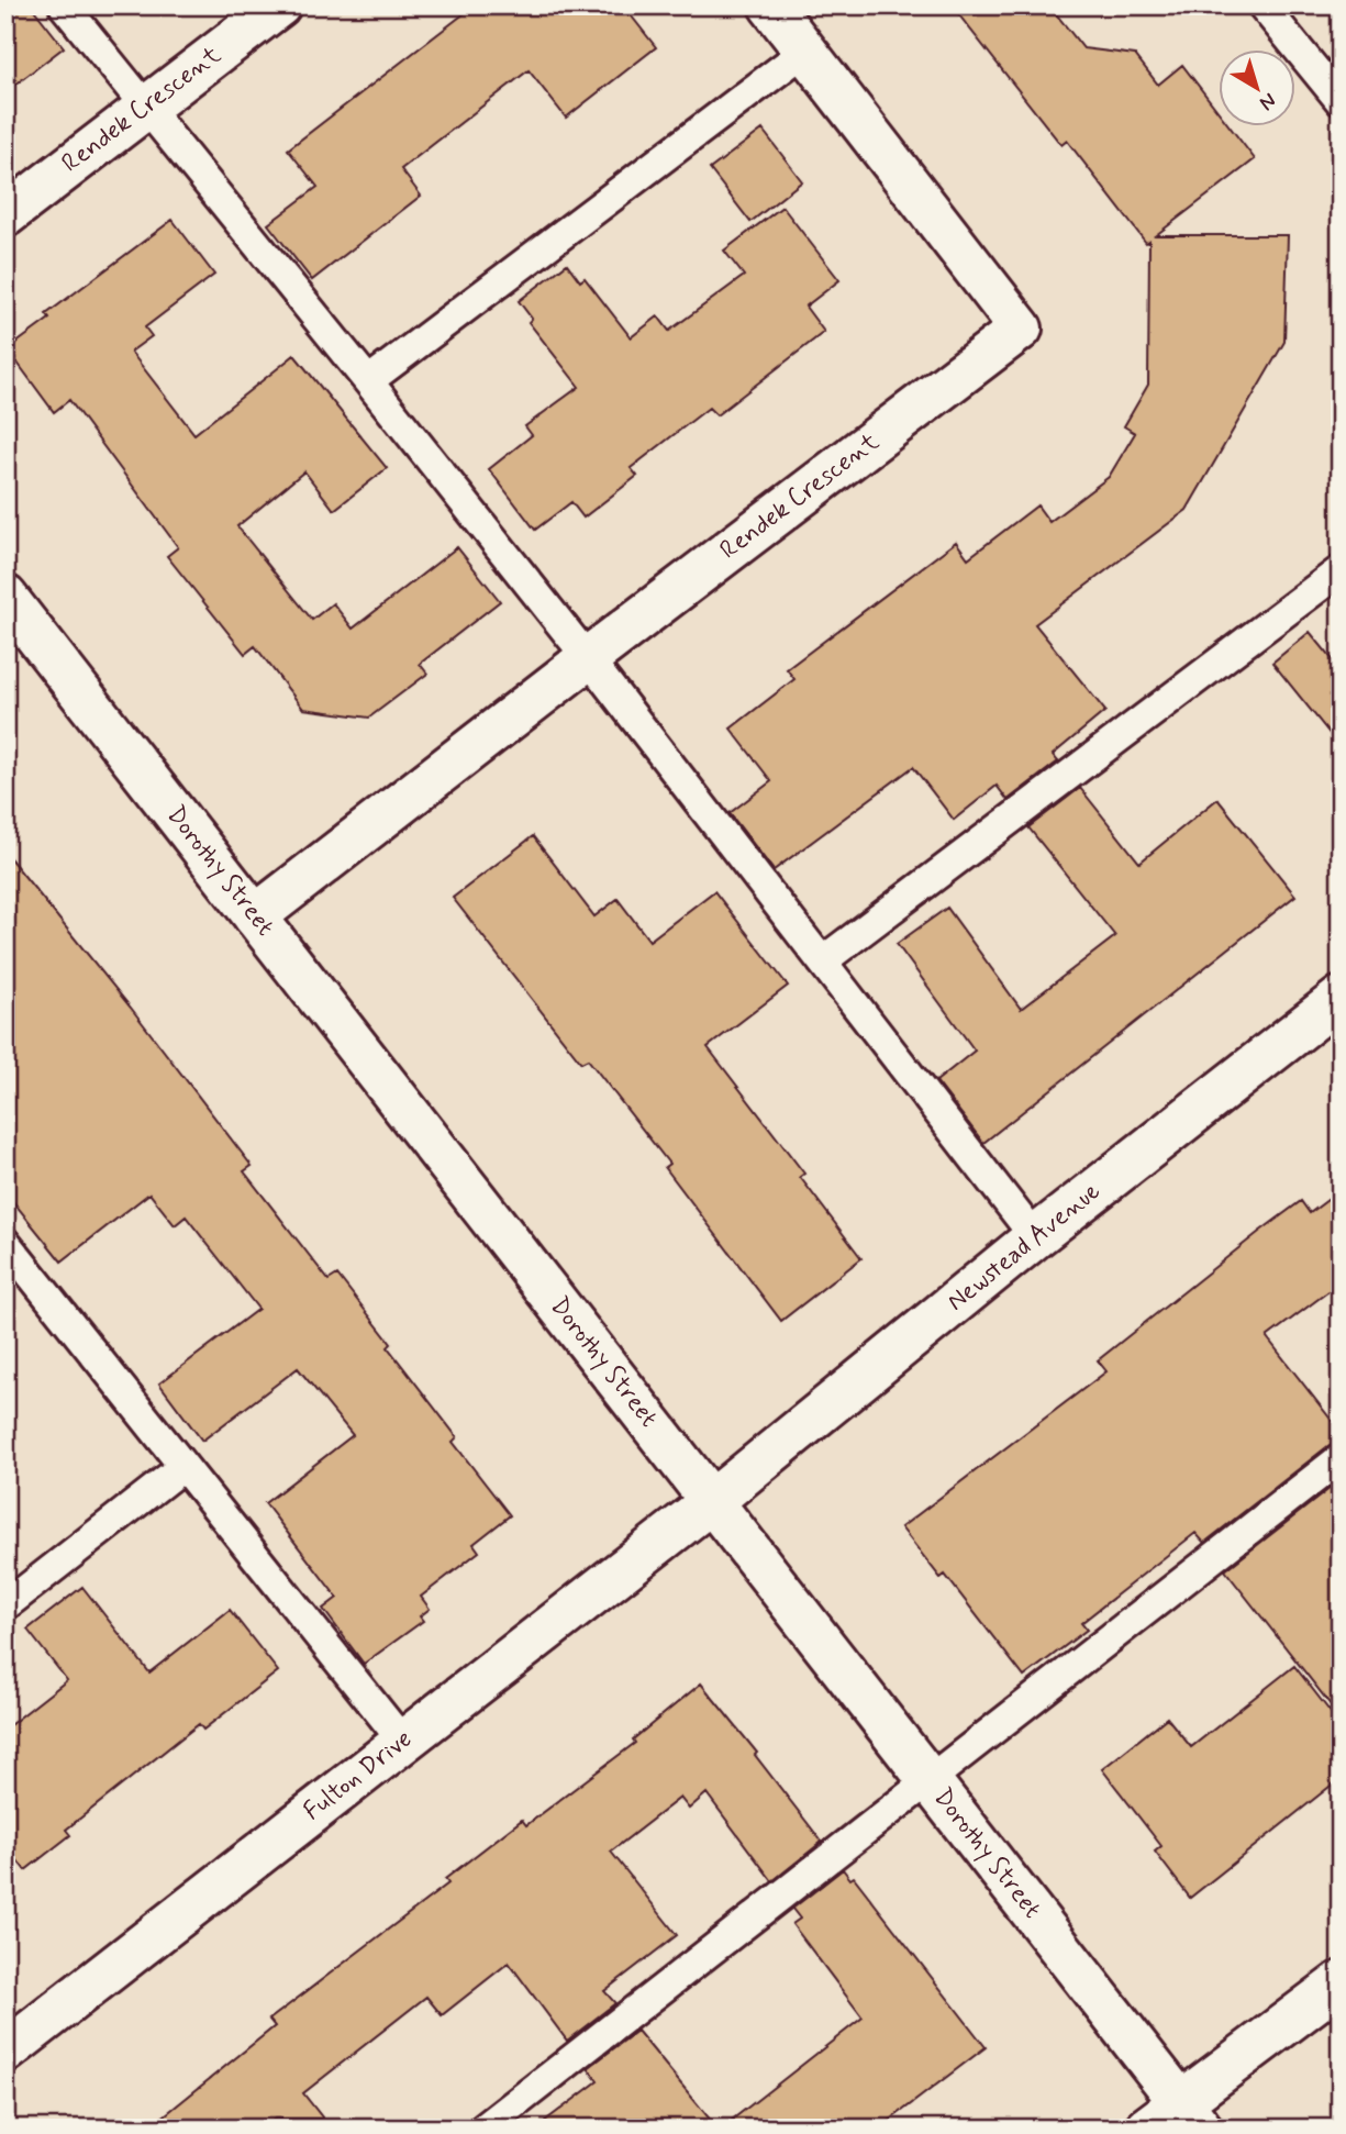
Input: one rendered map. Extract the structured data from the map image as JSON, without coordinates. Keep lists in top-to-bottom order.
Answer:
{
  "streets": {
    "street": [
      "Rendek Crescent",
      "Dorothy Street",
      "Newstead Avenue",
      "Fulton Drive"
    ]
  },
  "crossings": [
    ["Rendek Crescent", "Dorothy Street"],
    ["Dorothy Street", "Newstead Avenue"],
    ["Dorothy Street", "Fulton Drive"],
    ["Newstead Avenue", "Fulton Drive"]
  ],
  "north": "bottom right"
}
